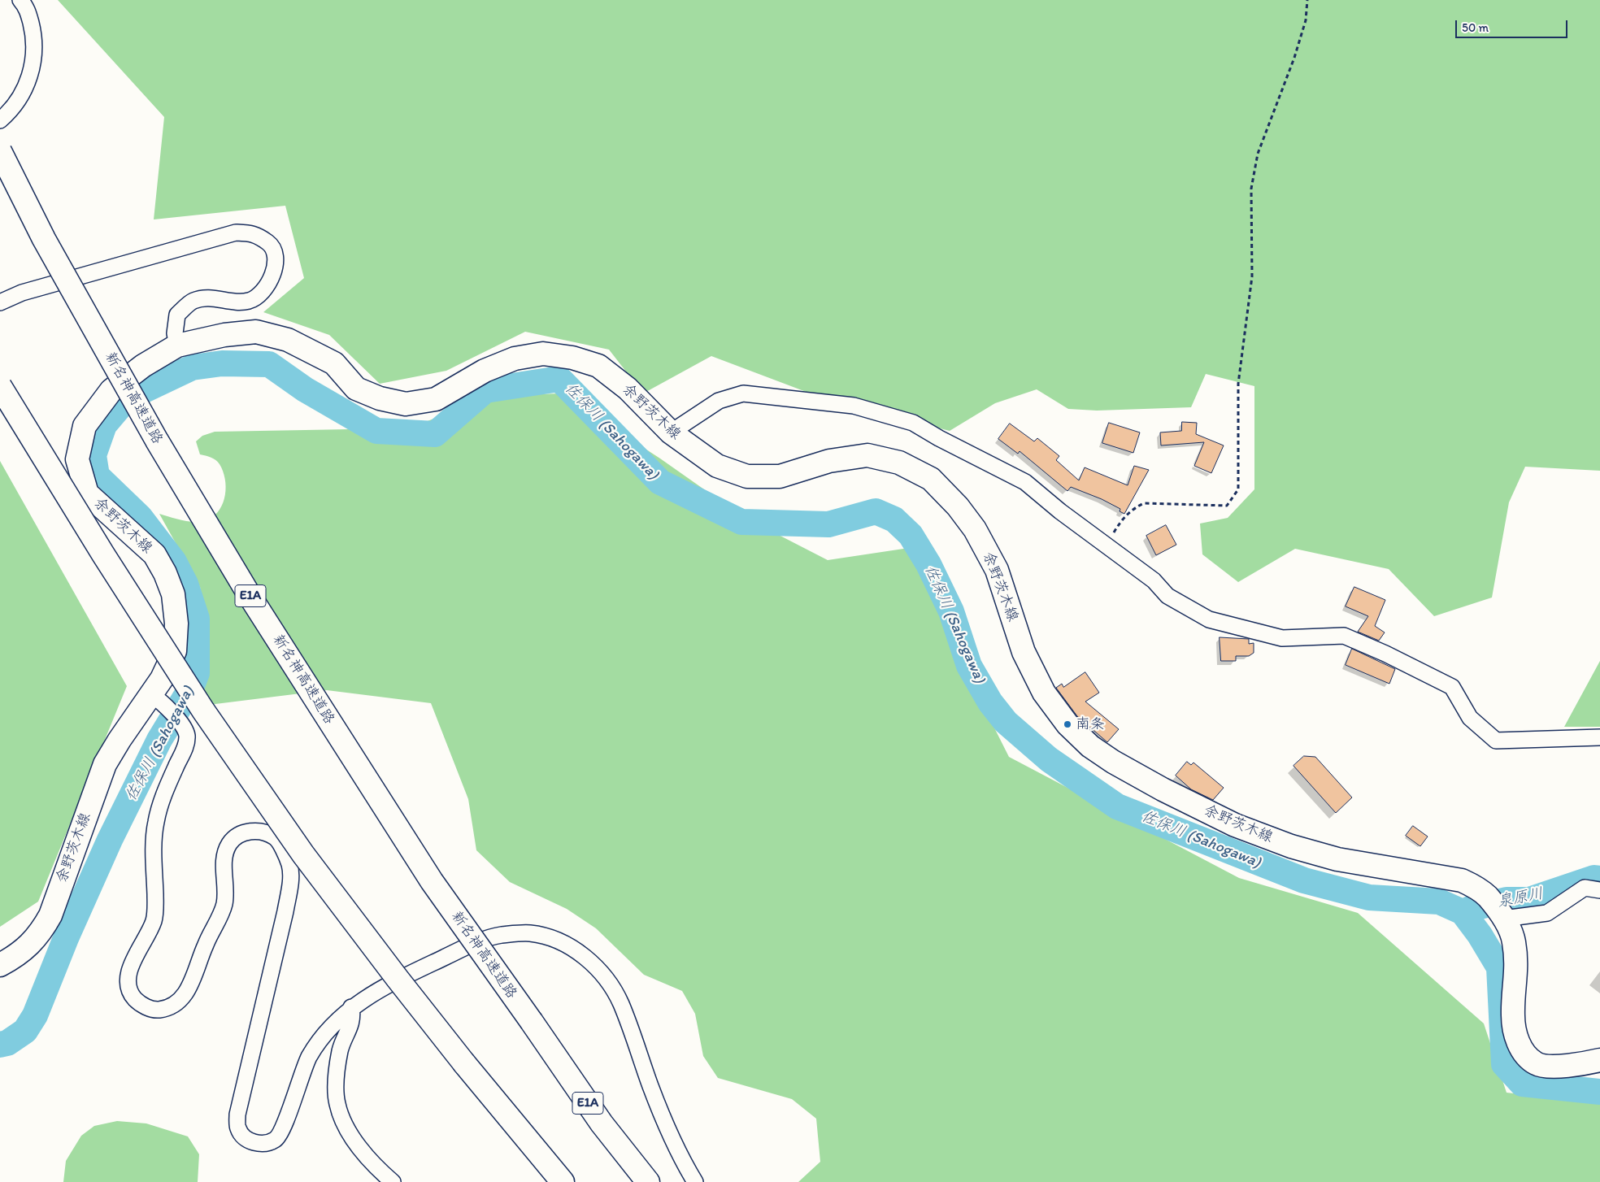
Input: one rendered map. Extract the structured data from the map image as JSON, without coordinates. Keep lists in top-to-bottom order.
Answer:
{
  "streets": {
    "main road": ["新名神高速道路", "余野茨木線", "E1A"]
  },
  "water": ["佐保川 (Sahogawa)", "泉原川"],
  "places": ["南条"],
  "scale_bar": "50 m"
}
